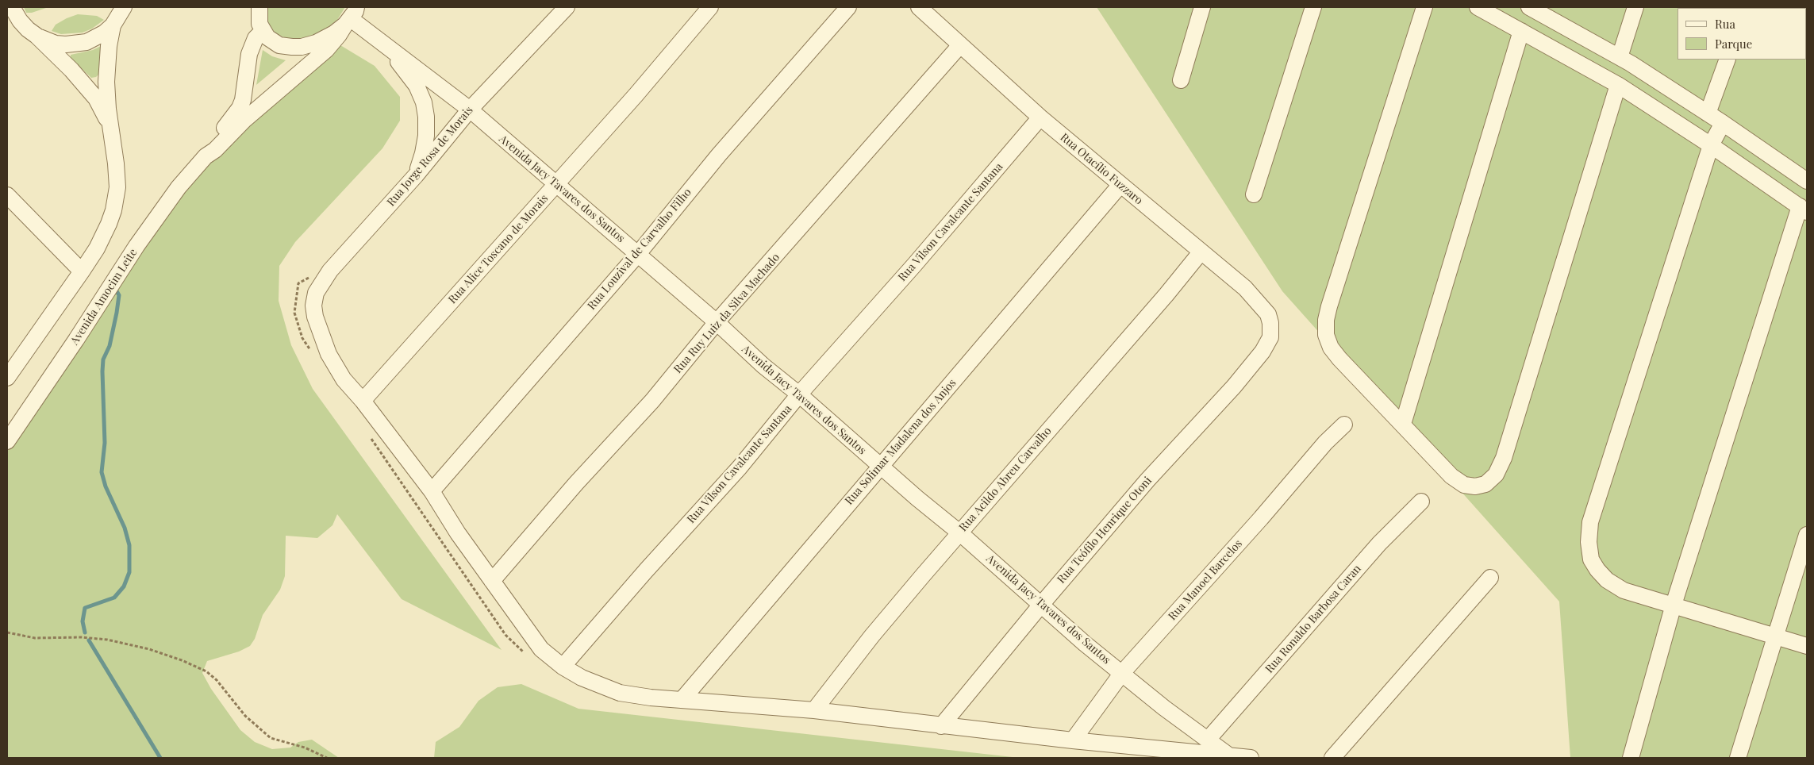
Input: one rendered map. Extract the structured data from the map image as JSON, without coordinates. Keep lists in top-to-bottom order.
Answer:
{
  "streets": {
    "street": [
      "Rua Jorge Rosa de Morais",
      "Rua Otacílio Fuzzaro",
      "Avenida Jacy Tavares dos Santos",
      "Rua Vilson Cavalcante Santana",
      "Rua Alice Toscano de Morais",
      "Rua Louzival de Carvalho Filho",
      "Avenida Amocim Leite",
      "Rua Ruy Luiz da Silva Machado",
      "Rua Solimar Madalena dos Anjos",
      "Rua Acildo Abreu Carvalho",
      "Rua Teófilo Henrique Otoni",
      "Rua Manoel Barcelos",
      "Rua Ronaldo Barbosa Caran"
    ]
  },
  "crossings": [
    ["Rua Jorge Rosa de Morais", "Avenida Jacy Tavares dos Santos"],
    ["Rua Jorge Rosa de Morais", "Rua Vilson Cavalcante Santana"],
    ["Rua Jorge Rosa de Morais", "Rua Alice Toscano de Morais"],
    ["Rua Jorge Rosa de Morais", "Rua Louzival de Carvalho Filho"],
    ["Rua Jorge Rosa de Morais", "Rua Ruy Luiz da Silva Machado"],
    ["Rua Jorge Rosa de Morais", "Rua Solimar Madalena dos Anjos"],
    ["Rua Jorge Rosa de Morais", "Rua Acildo Abreu Carvalho"],
    ["Rua Jorge Rosa de Morais", "Rua Teófilo Henrique Otoni"],
    ["Rua Jorge Rosa de Morais", "Rua Manoel Barcelos"],
    ["Rua Otacílio Fuzzaro", "Rua Vilson Cavalcante Santana"],
    ["Rua Otacílio Fuzzaro", "Rua Ruy Luiz da Silva Machado"],
    ["Rua Otacílio Fuzzaro", "Rua Solimar Madalena dos Anjos"],
    ["Rua Otacílio Fuzzaro", "Rua Acildo Abreu Carvalho"],
    ["Rua Otacílio Fuzzaro", "Rua Teófilo Henrique Otoni"],
    ["Avenida Jacy Tavares dos Santos", "Rua Vilson Cavalcante Santana"],
    ["Avenida Jacy Tavares dos Santos", "Rua Alice Toscano de Morais"],
    ["Avenida Jacy Tavares dos Santos", "Rua Louzival de Carvalho Filho"],
    ["Avenida Jacy Tavares dos Santos", "Avenida Amocim Leite"],
    ["Avenida Jacy Tavares dos Santos", "Rua Ruy Luiz da Silva Machado"],
    ["Avenida Jacy Tavares dos Santos", "Rua Solimar Madalena dos Anjos"],
    ["Avenida Jacy Tavares dos Santos", "Rua Acildo Abreu Carvalho"],
    ["Avenida Jacy Tavares dos Santos", "Rua Teófilo Henrique Otoni"],
    ["Avenida Jacy Tavares dos Santos", "Rua Manoel Barcelos"],
    ["Avenida Jacy Tavares dos Santos", "Rua Ronaldo Barbosa Caran"]
  ],
  "legend": ["Rua", "Parque"]
}
